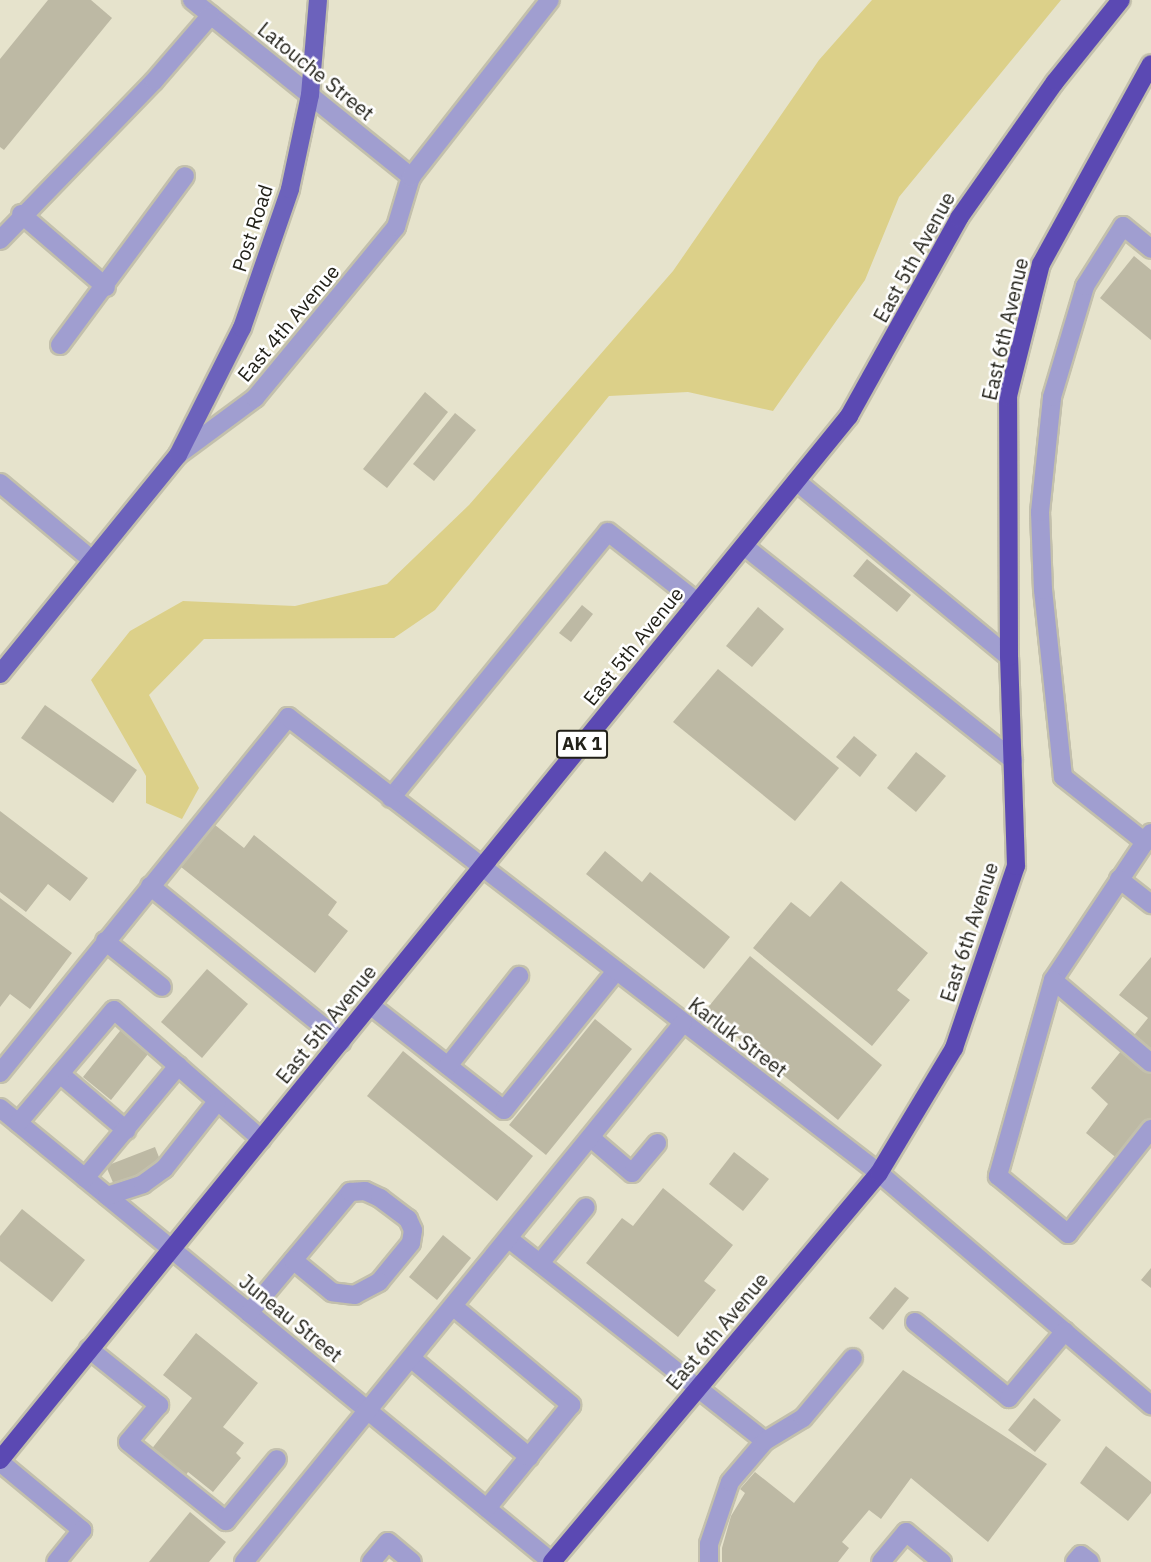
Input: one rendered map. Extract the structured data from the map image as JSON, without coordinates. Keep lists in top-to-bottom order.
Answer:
{
  "streets": {
    "highway": ["East 5th Avenue", "East 6th Avenue", "AK 1"],
    "main road": ["Post Road", "East 4th Avenue"],
    "street": ["Latouche Street", "Karluk Street", "Juneau Street"]
  },
  "crossings": [
    ["Latouche Street", "Post Road"],
    ["Latouche Street", "East 4th Avenue"],
    ["Post Road", "East 4th Avenue"],
    ["East 5th Avenue", "Karluk Street"],
    ["East 5th Avenue", "Juneau Street"],
    ["East 6th Avenue", "Karluk Street"],
    ["East 6th Avenue", "Juneau Street"]
  ]
}
